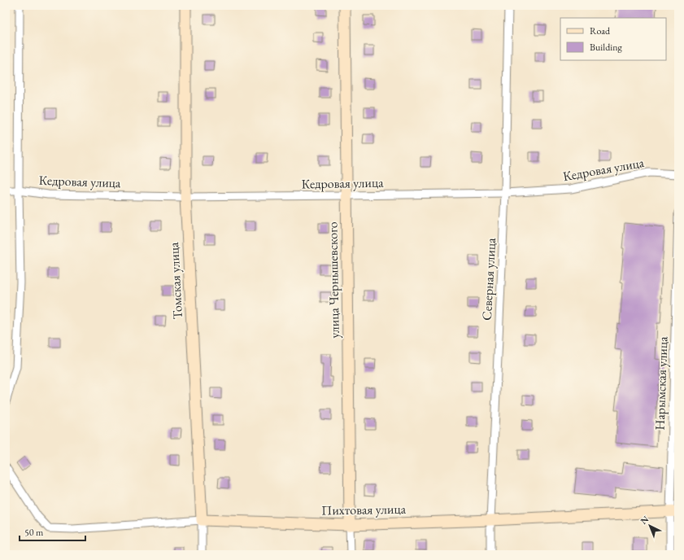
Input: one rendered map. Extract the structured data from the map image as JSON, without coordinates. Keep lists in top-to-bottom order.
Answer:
{
  "streets": {
    "street": [
      "Кедровая улица",
      "Северная улица",
      "улица Чернышевского",
      "Томская улица",
      "Нарымская улица",
      "Пихтовая улица"
    ]
  },
  "crossings": [
    ["Кедровая улица", "Северная улица"],
    ["Кедровая улица", "улица Чернышевского"],
    ["Кедровая улица", "Томская улица"],
    ["Северная улица", "Пихтовая улица"],
    ["улица Чернышевского", "Пихтовая улица"],
    ["Томская улица", "Пихтовая улица"],
    ["Нарымская улица", "Пихтовая улица"]
  ],
  "legend": ["Road", "Building"],
  "scale_bar": "50 m",
  "north": "top left"
}
